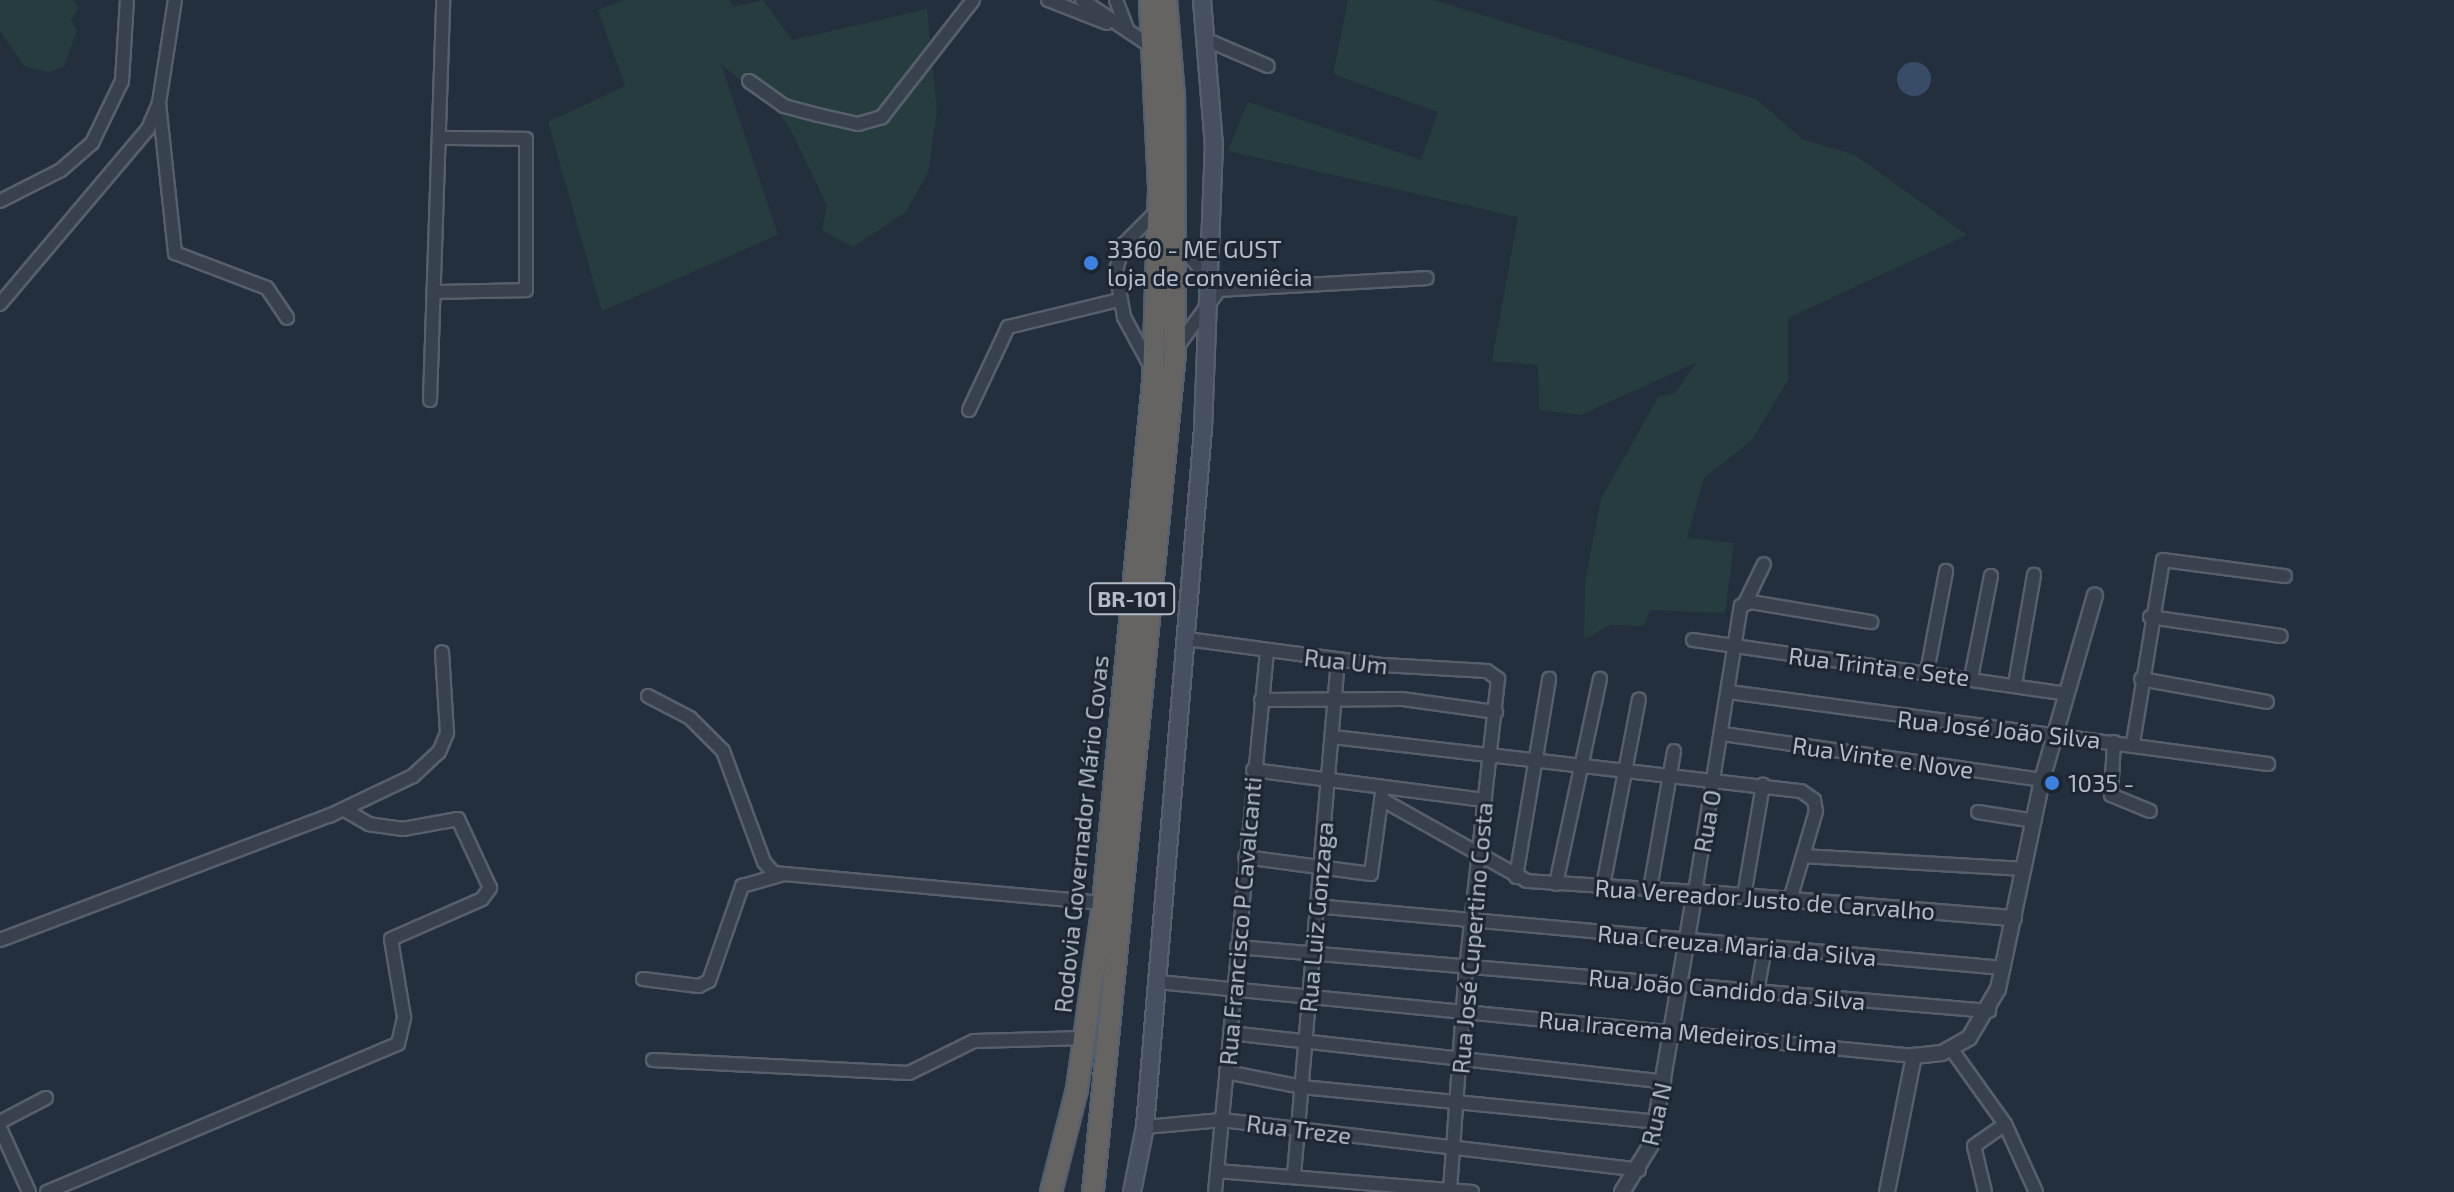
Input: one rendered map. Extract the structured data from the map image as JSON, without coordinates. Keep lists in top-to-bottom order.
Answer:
{
  "streets": {
    "highway": ["BR-101", "Rodovia Governador Mário Covas"],
    "street": [
      "Rua Um",
      "Rua Trinta e Sete",
      "Rua José João Silva",
      "Rua Vinte e Nove",
      "Rua O",
      "Rua Vereador Justo de Carvalho",
      "Rua Luiz Gonzaga",
      "Rua Francisco P Cavalcanti",
      "Rua José Cupertino Costa",
      "Rua Creuza Maria da Silva",
      "Rua João Candido da Silva",
      "Rua Iracema Medeiros Lima",
      "Rua N",
      "Rua Treze"
    ]
  },
  "crossings": [
    ["Rua Um", "Rua Luiz Gonzaga"],
    ["Rua Um", "Rua Francisco P Cavalcanti"],
    ["Rua Um", "Rua José Cupertino Costa"],
    ["Rua Trinta e Sete", "Rua O"],
    ["Rua José João Silva", "Rua O"],
    ["Rua Vinte e Nove", "Rua O"],
    ["Rua Vinte e Nove", "Rua Vereador Justo de Carvalho"],
    ["Rua Vinte e Nove", "Rua Luiz Gonzaga"],
    ["Rua Vinte e Nove", "Rua José Cupertino Costa"],
    ["Rua O", "Rua Vereador Justo de Carvalho"],
    ["Rua O", "Rua Creuza Maria da Silva"],
    ["Rua O", "Rua João Candido da Silva"],
    ["Rua O", "Rua Iracema Medeiros Lima"],
    ["Rua O", "Rua N"],
    ["Rua Luiz Gonzaga", "Rua Creuza Maria da Silva"],
    ["Rua Luiz Gonzaga", "Rua João Candido da Silva"],
    ["Rua Luiz Gonzaga", "Rua Iracema Medeiros Lima"],
    ["Rua Luiz Gonzaga", "Rua Treze"],
    ["Rua Francisco P Cavalcanti", "Rua João Candido da Silva"],
    ["Rua Francisco P Cavalcanti", "Rua Iracema Medeiros Lima"],
    ["Rua Francisco P Cavalcanti", "Rua Treze"],
    ["Rua José Cupertino Costa", "Rua Creuza Maria da Silva"],
    ["Rua José Cupertino Costa", "Rua João Candido da Silva"],
    ["Rua José Cupertino Costa", "Rua Iracema Medeiros Lima"],
    ["Rua José Cupertino Costa", "Rua Treze"],
    ["Rua Iracema Medeiros Lima", "Rua N"],
    ["Rua N", "Rua Treze"]
  ],
  "places": ["3360 - ME GUST loja de conveniêcia", "1035 -"]
}
